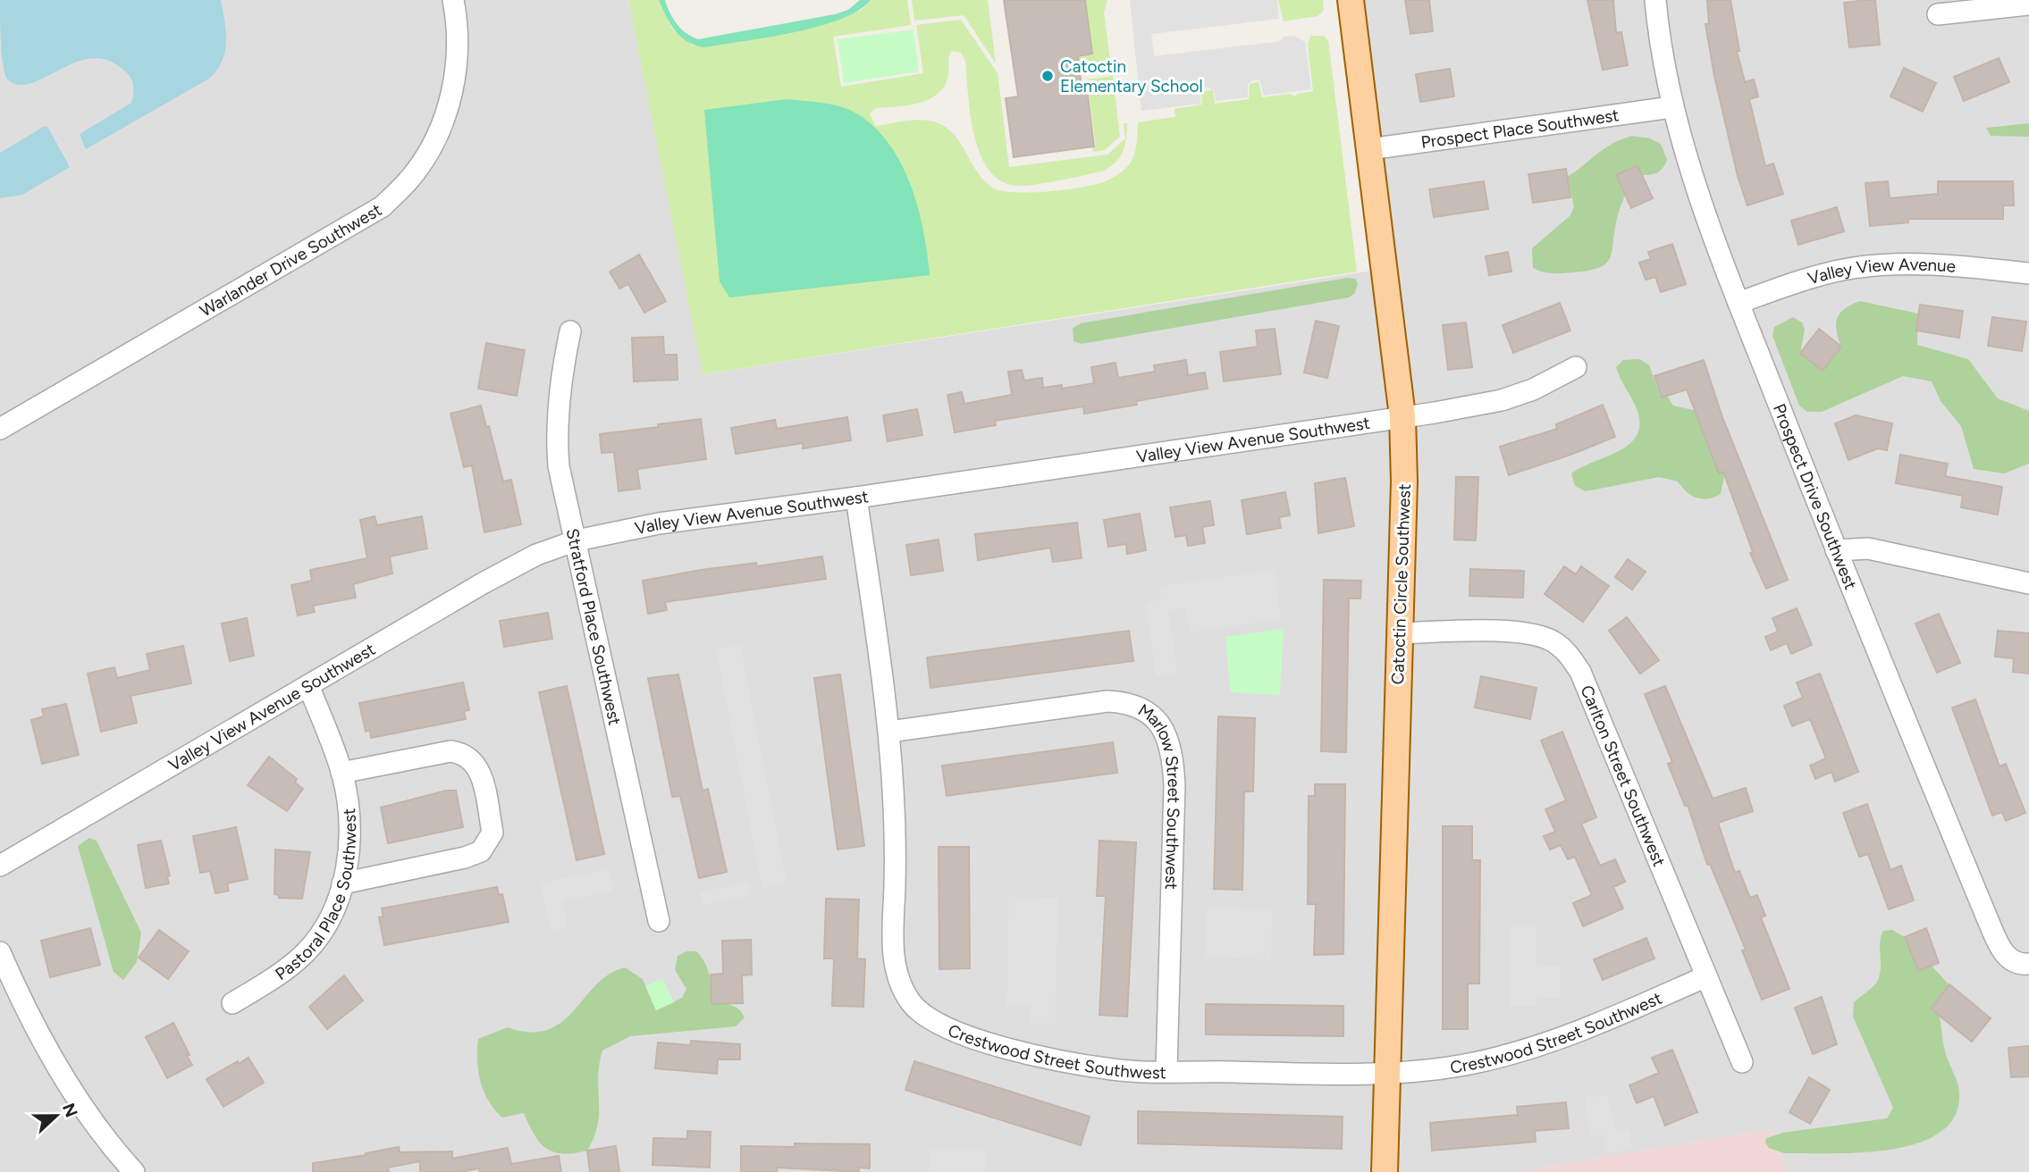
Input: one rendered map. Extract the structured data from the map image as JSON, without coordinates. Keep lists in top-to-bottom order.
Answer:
{
  "streets": {
    "main road": ["Catoctin Circle Southwest"],
    "street": [
      "Prospect Place Southwest",
      "Warlander Drive Southwest",
      "Valley View Avenue",
      "Valley View Avenue Southwest",
      "Prospect Drive Southwest",
      "Stratford Place Southwest",
      "Carlton Street Southwest",
      "Marlow Street Southwest",
      "Pastoral Place Southwest",
      "Crestwood Street Southwest"
    ]
  },
  "crossings": [
    ["Prospect Place Southwest", "Prospect Drive Southwest"],
    ["Prospect Place Southwest", "Catoctin Circle Southwest"],
    ["Valley View Avenue", "Prospect Drive Southwest"],
    ["Valley View Avenue Southwest", "Catoctin Circle Southwest"],
    ["Valley View Avenue Southwest", "Stratford Place Southwest"],
    ["Valley View Avenue Southwest", "Pastoral Place Southwest"],
    ["Valley View Avenue Southwest", "Crestwood Street Southwest"],
    ["Catoctin Circle Southwest", "Carlton Street Southwest"],
    ["Catoctin Circle Southwest", "Crestwood Street Southwest"],
    ["Carlton Street Southwest", "Crestwood Street Southwest"],
    ["Marlow Street Southwest", "Crestwood Street Southwest"]
  ],
  "places": ["Catoctin Elementary School"],
  "north": "right"
}
